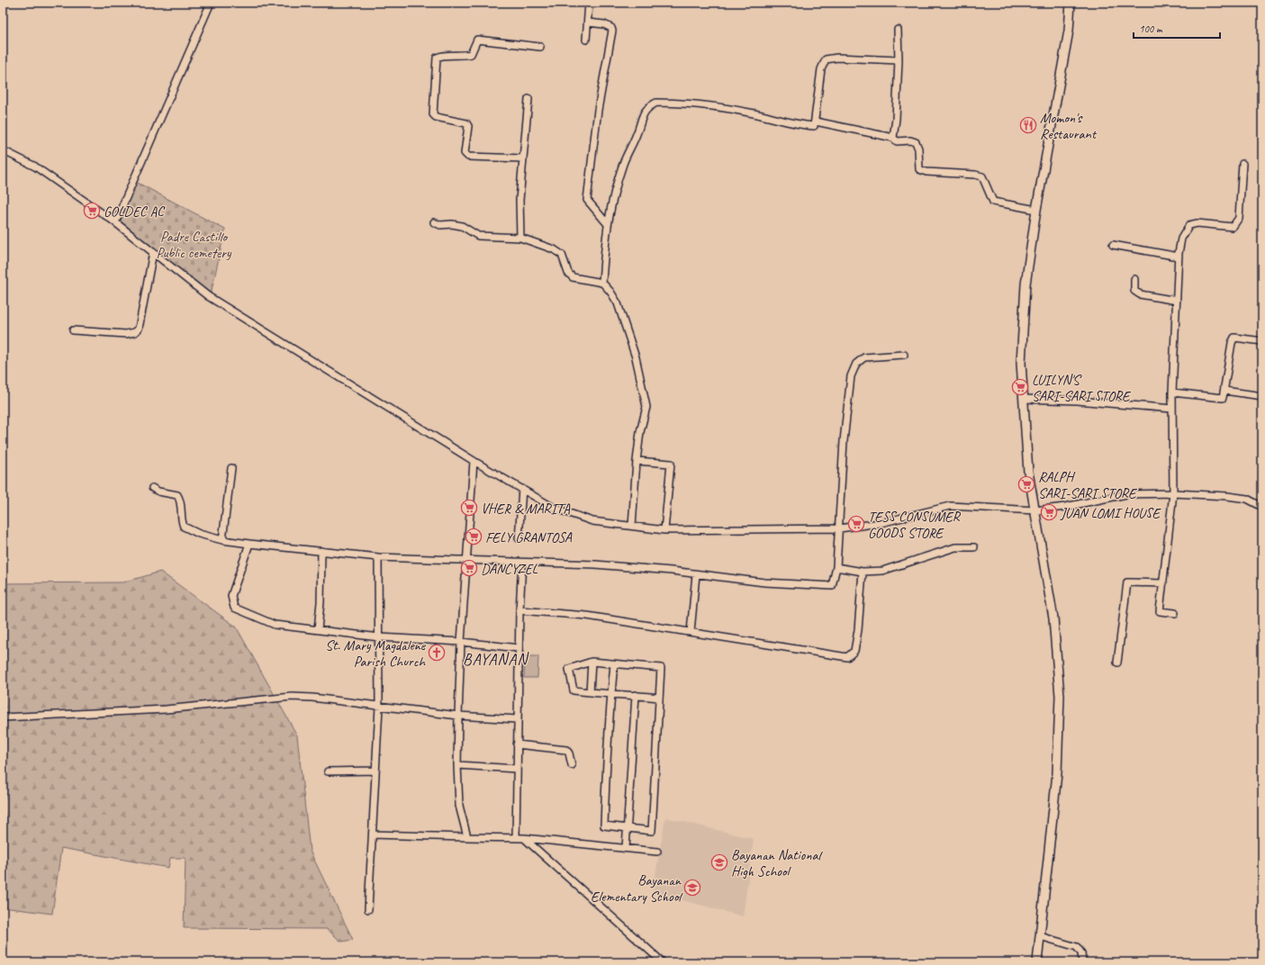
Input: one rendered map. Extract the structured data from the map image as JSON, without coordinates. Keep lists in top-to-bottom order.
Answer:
{
  "districts": ["BAYANAN"],
  "parks": ["Padre Castillo Public cemetery"],
  "places": {
    "restaurant": ["Momon's Restaurant"],
    "supermarket": [
      "GOLDEC AC",
      "LUILYN'S SARI-SARI STORE",
      "RALPH SARI-SARI STORE",
      "VHER & MARITA",
      "JUAN LOMI HOUSE",
      "TESS CONSUMER GOODS STORE",
      "FELY GRANTOSA",
      "DANCYZEL"
    ],
    "church": ["St. Mary Magdalene Parish Church"],
    "school or university": ["Bayanan National High School", "Bayanan Elementary School"]
  },
  "scale_bar": "100 m"
}
